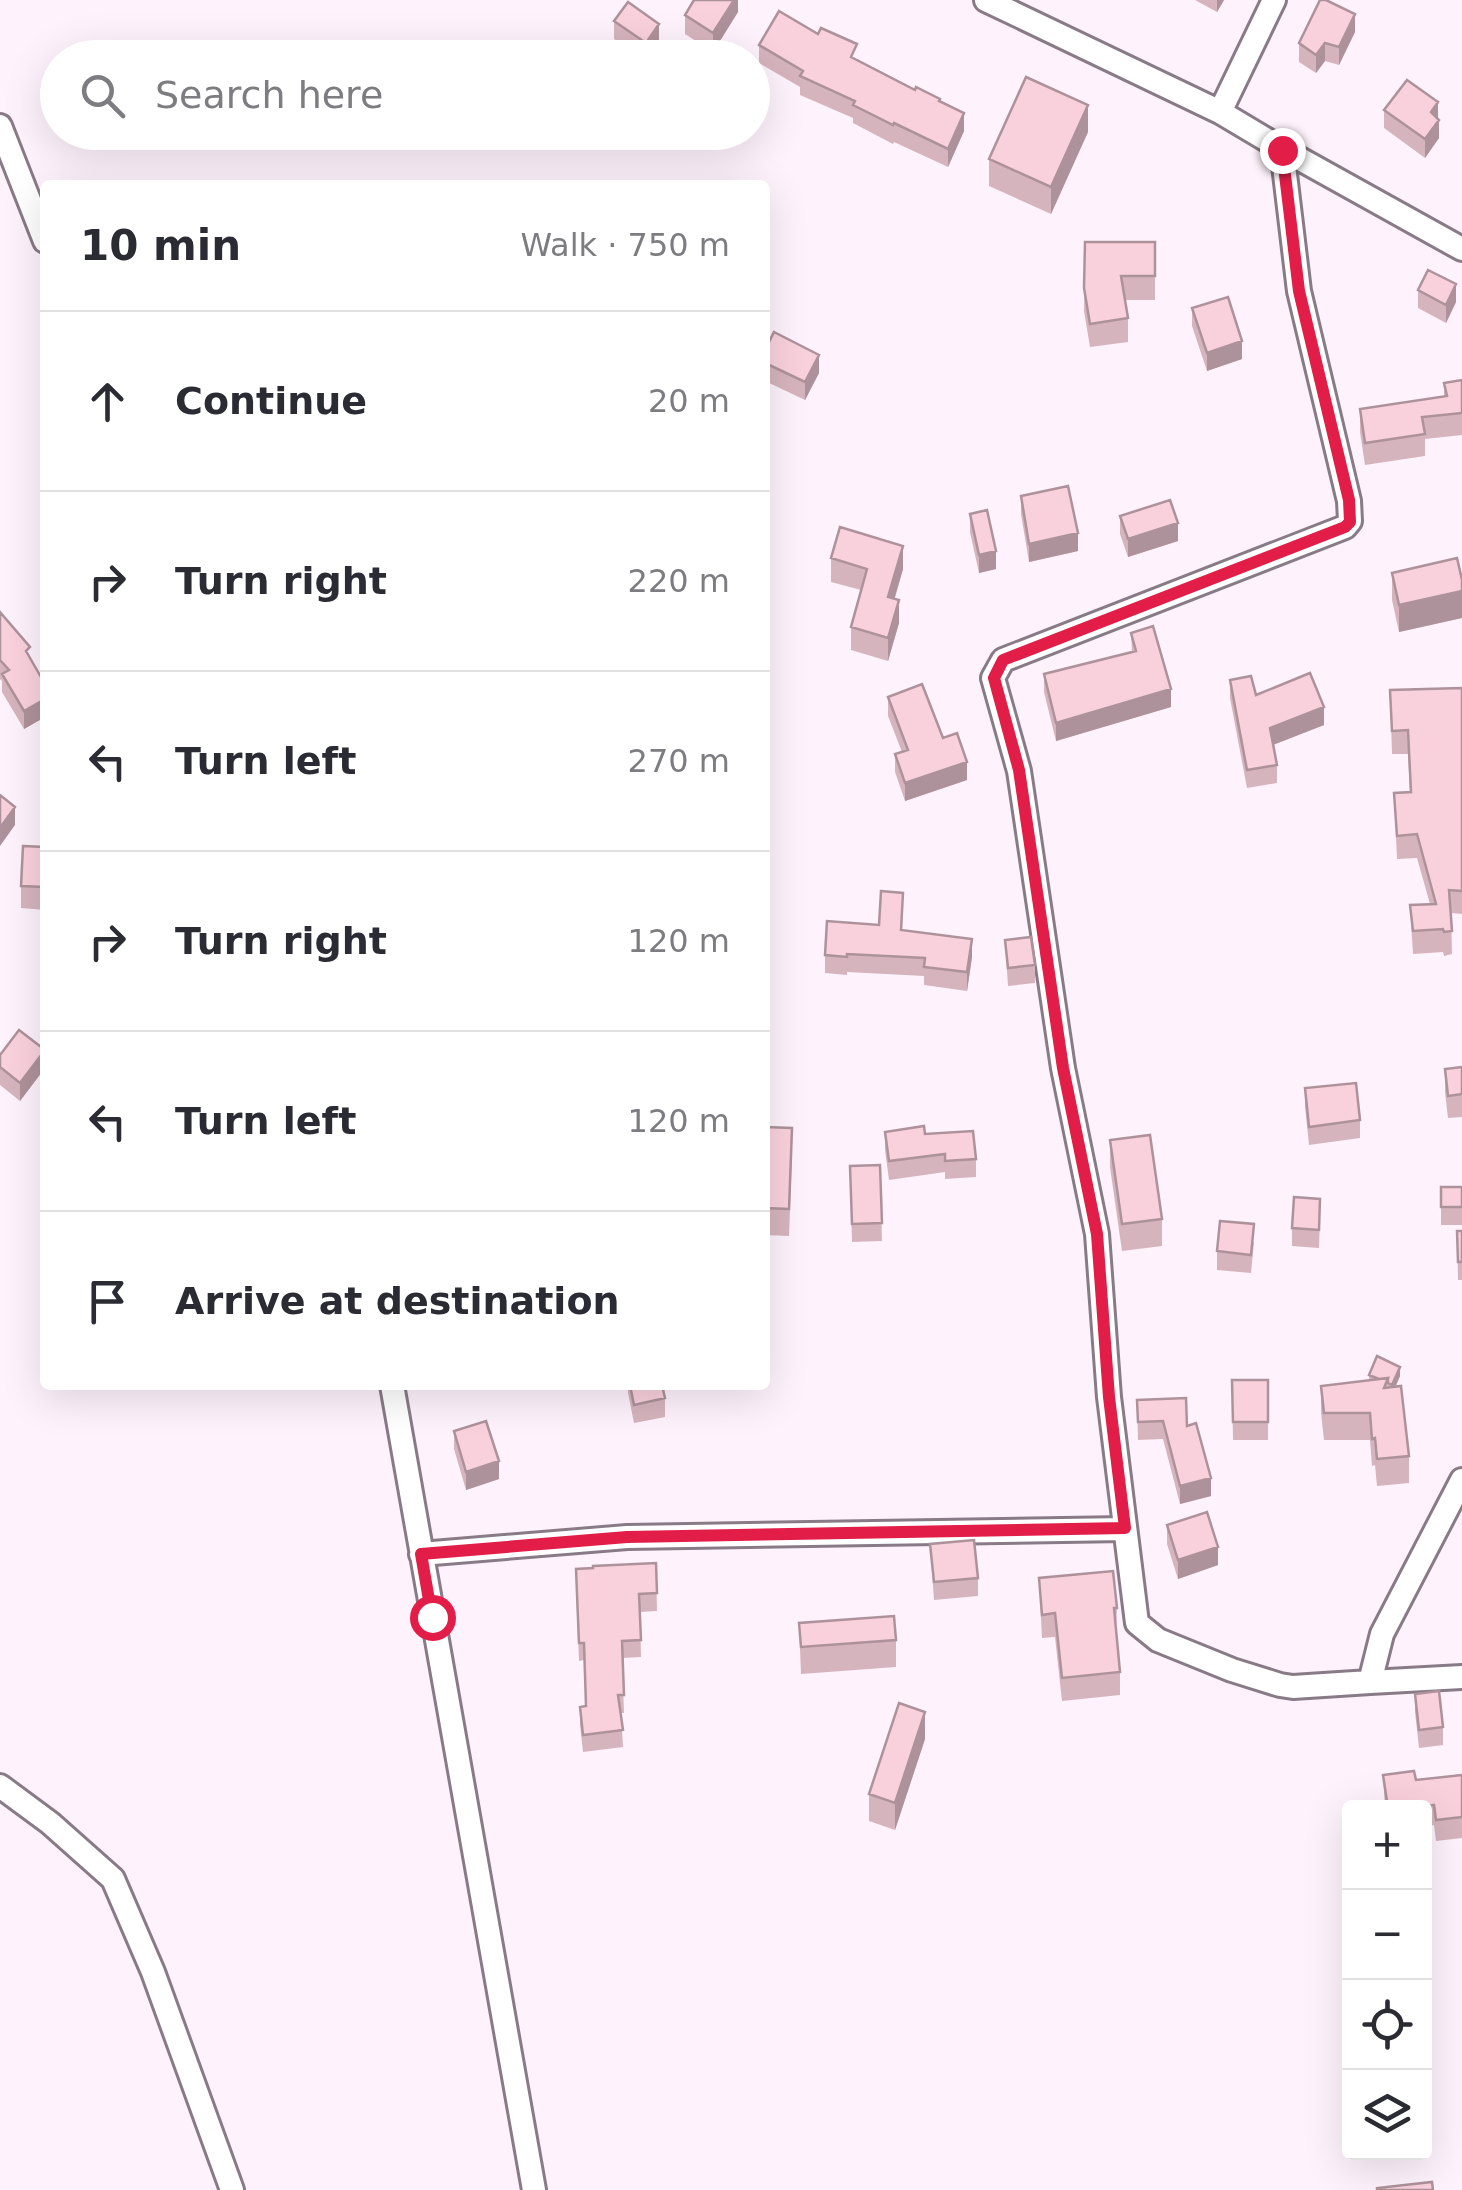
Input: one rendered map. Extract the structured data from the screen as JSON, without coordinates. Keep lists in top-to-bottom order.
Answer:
{
  "page": {
    "search": "Search here",
    "heading": ["10 min", "Walk · 750 m"],
    "list": [
      ["Continue", "20 m"],
      ["Turn right", "220 m"],
      ["Turn left", "270 m"],
      ["Turn right", "120 m"],
      ["Turn left", "120 m"],
      "Arrive at destination"
    ],
    "map_buttons": ["+", "−"]
  }
}
